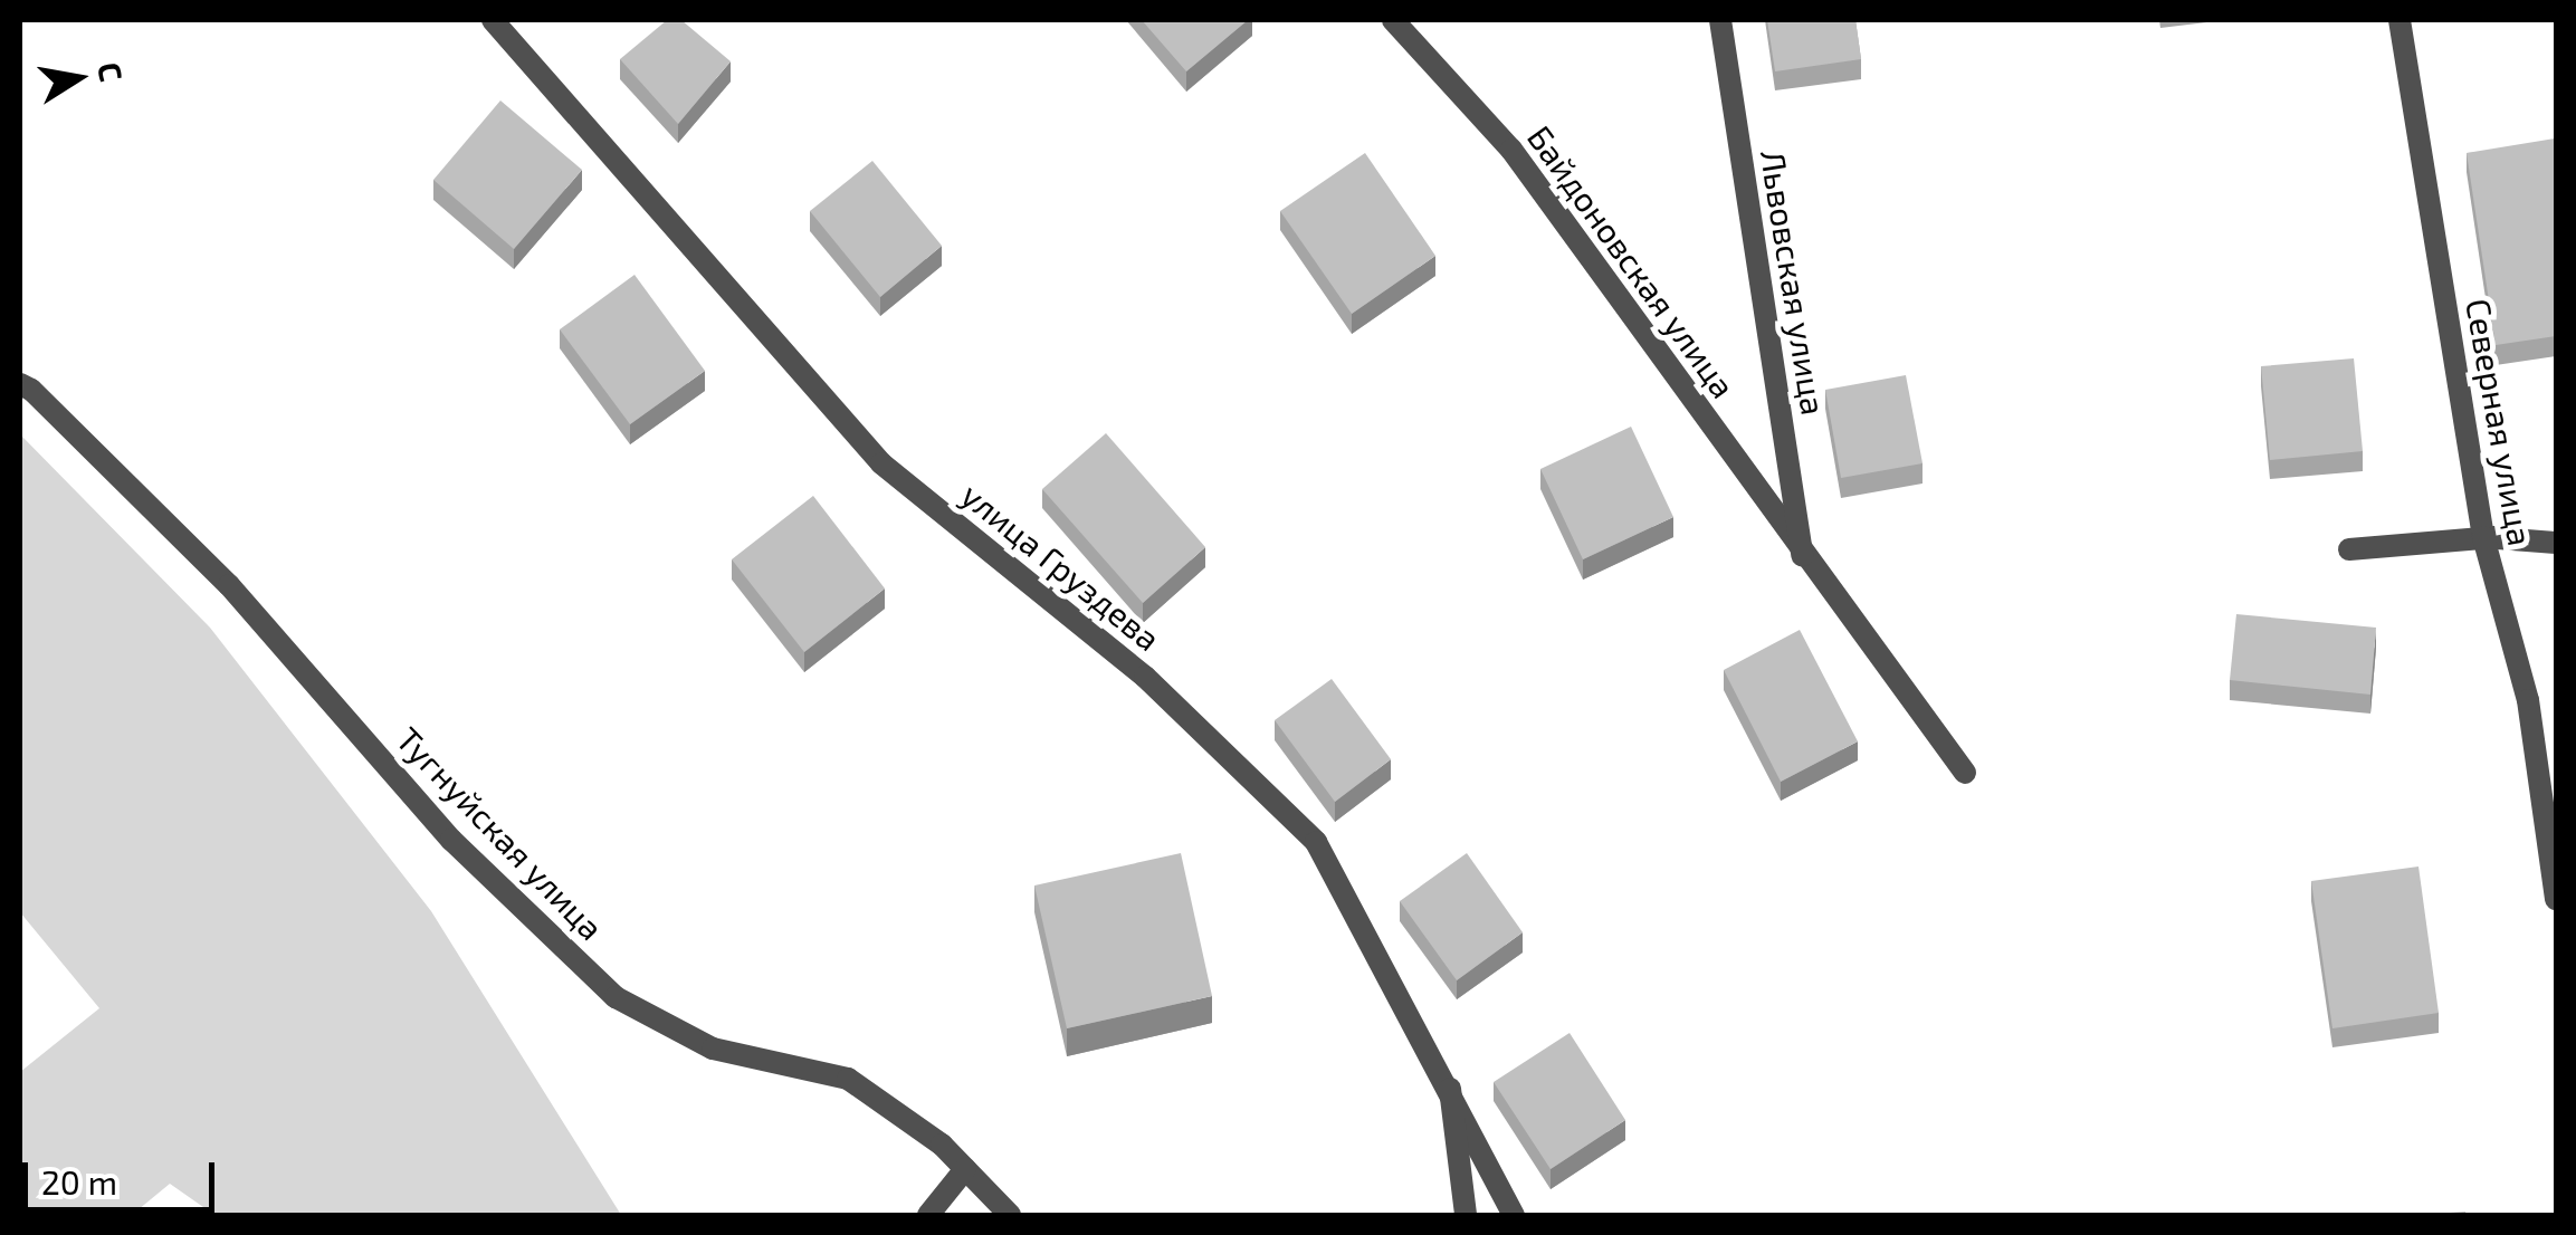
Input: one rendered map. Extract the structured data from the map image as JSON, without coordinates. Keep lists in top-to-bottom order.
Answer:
{
  "streets": {
    "street": [
      "Байдоновская улица",
      "Львовская улица",
      "Северная улица",
      "улица Груздева",
      "Тугнуйская улица"
    ]
  },
  "crossings": [
    ["Байдоновская улица", "Львовская улица"]
  ],
  "scale_bar": "20 m",
  "north": "right"
}
